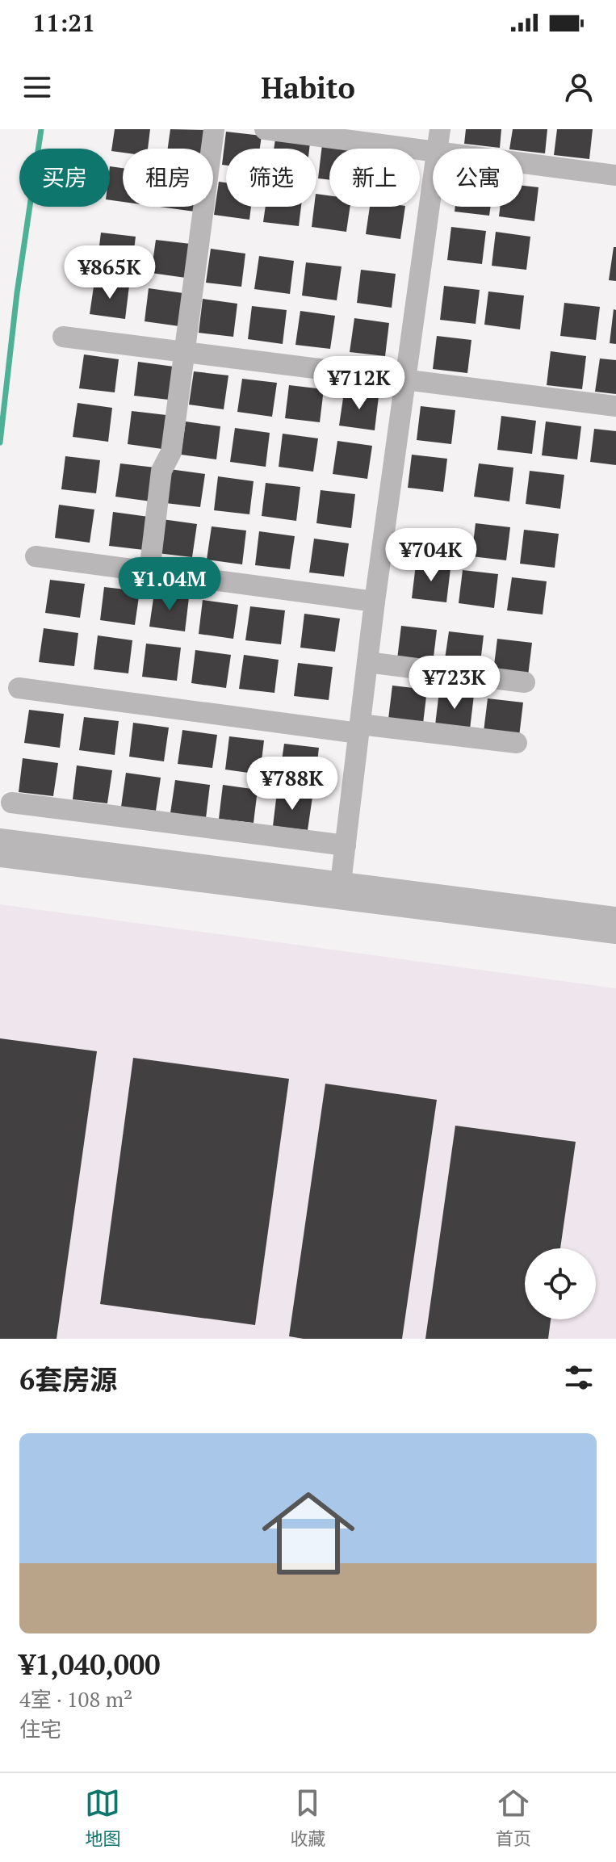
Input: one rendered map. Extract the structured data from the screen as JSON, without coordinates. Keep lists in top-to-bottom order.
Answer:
{
  "page": {
    "status": "11:21",
    "header": "Habito",
    "chip": [
      "买房",
      "租房",
      "筛选",
      "新上",
      "公寓"
    ],
    "price": [
      "¥865K",
      "¥712K",
      "¥704K",
      "¥1.04M",
      "¥723K",
      "¥788K"
    ],
    "heading": "6套房源",
    "list": [
      {
        "name": "¥1,040,000",
        "note": "4室 · 108 m² · 住宅"
      }
    ],
    "tabs": ["地图", "收藏", "首页"]
  }
}
